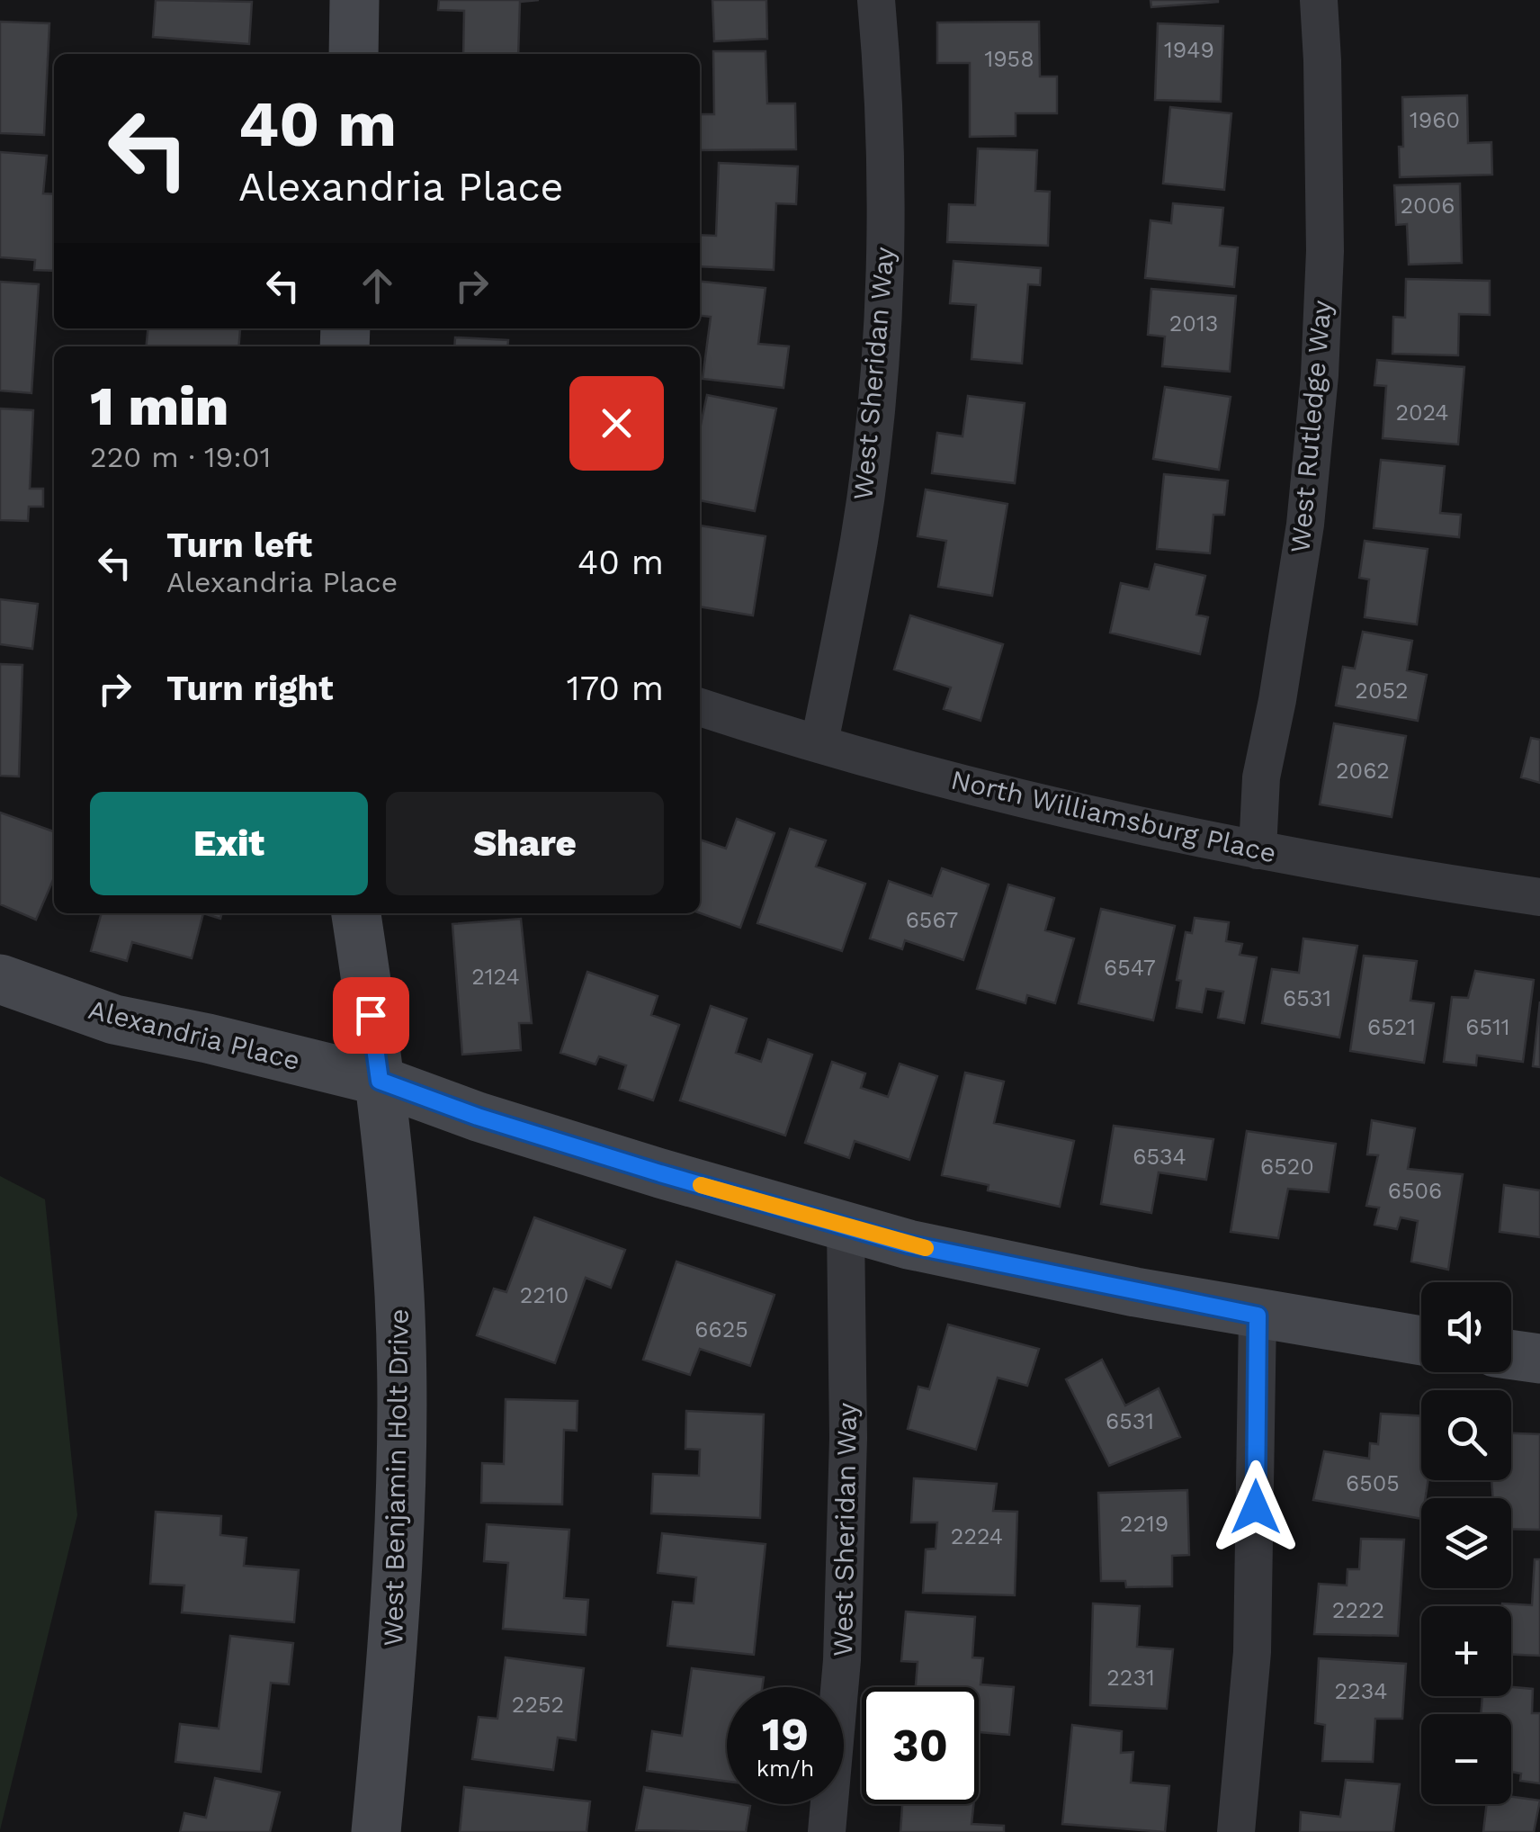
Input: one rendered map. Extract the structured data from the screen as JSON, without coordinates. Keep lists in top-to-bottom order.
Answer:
{
  "streets": {
    "street": [
      "West Sheridan Way",
      "West Rutledge Way",
      "North Williamsburg Place",
      "Alexandria Place",
      "West Benjamin Holt Drive"
    ]
  },
  "crossings": [
    ["West Sheridan Way", "North Williamsburg Place"],
    ["West Sheridan Way", "Alexandria Place"],
    ["West Rutledge Way", "North Williamsburg Place"],
    ["Alexandria Place", "West Benjamin Holt Drive"]
  ],
  "house_numbers": [
    "1949",
    "1958",
    "1960",
    "2006",
    "2013",
    "2024",
    "2052",
    "2062",
    "6567",
    "6547",
    "2124",
    "6531",
    "6521",
    "6511",
    "6534",
    "6520",
    "6506",
    "2210",
    "6625",
    "6531",
    "6505",
    "2219",
    "2224",
    "2222",
    "2231",
    "2234",
    "2252"
  ],
  "page": {
    "turn": ["40 m", "Alexandria Place"],
    "heading": ["1 min", "220 m · 19:01"],
    "list": [
      {
        "name": "Turn left",
        "note": "Alexandria Place",
        "value": "40 m"
      },
      {
        "name": "Turn right",
        "value": "170 m"
      }
    ],
    "buttons": ["Exit", "Share"],
    "map_buttons": ["+", "−"],
    "speed": "19 km/h",
    "limit": "30"
  }
}
